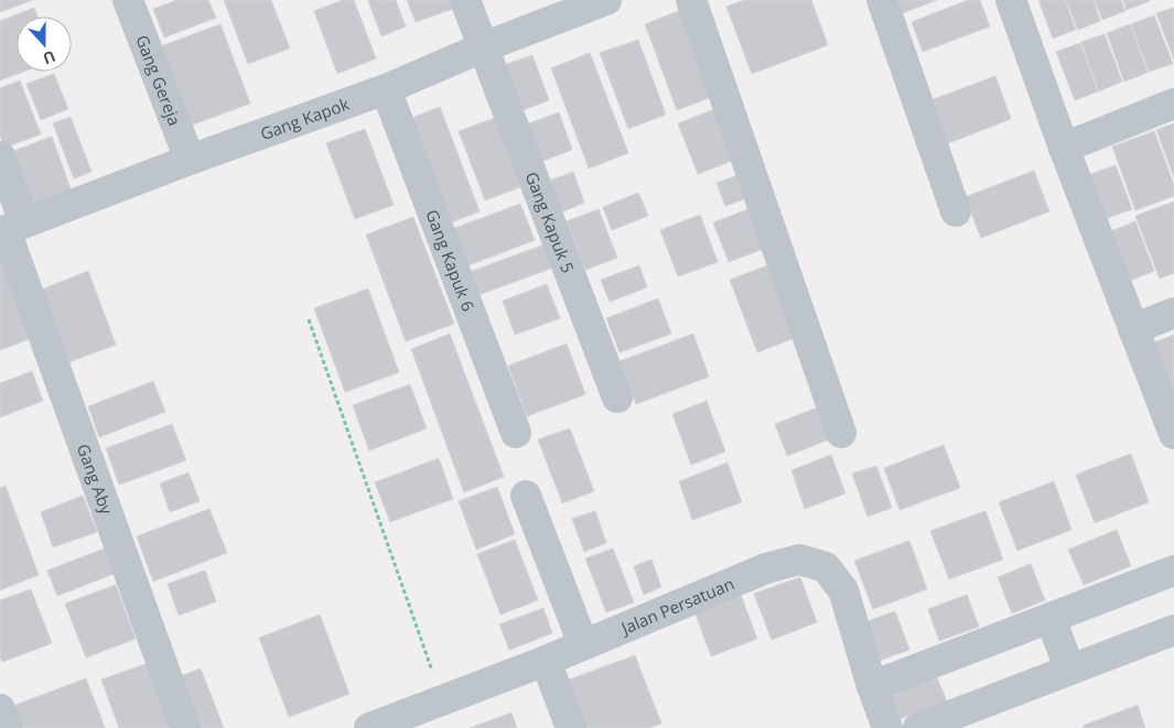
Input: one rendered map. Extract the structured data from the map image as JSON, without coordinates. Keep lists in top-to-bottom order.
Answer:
{
  "streets": {
    "street": [
      "Gang Gereja",
      "Gang Kapok",
      "Gang Kapuk 5",
      "Gang Kapuk 6",
      "Gang Aby",
      "Jalan Persatuan"
    ]
  },
  "crossings": [
    ["Gang Gereja", "Gang Kapok"],
    ["Gang Kapok", "Gang Kapuk 5"],
    ["Gang Kapok", "Gang Kapuk 6"],
    ["Gang Kapok", "Gang Aby"]
  ],
  "north": "bottom"
}
